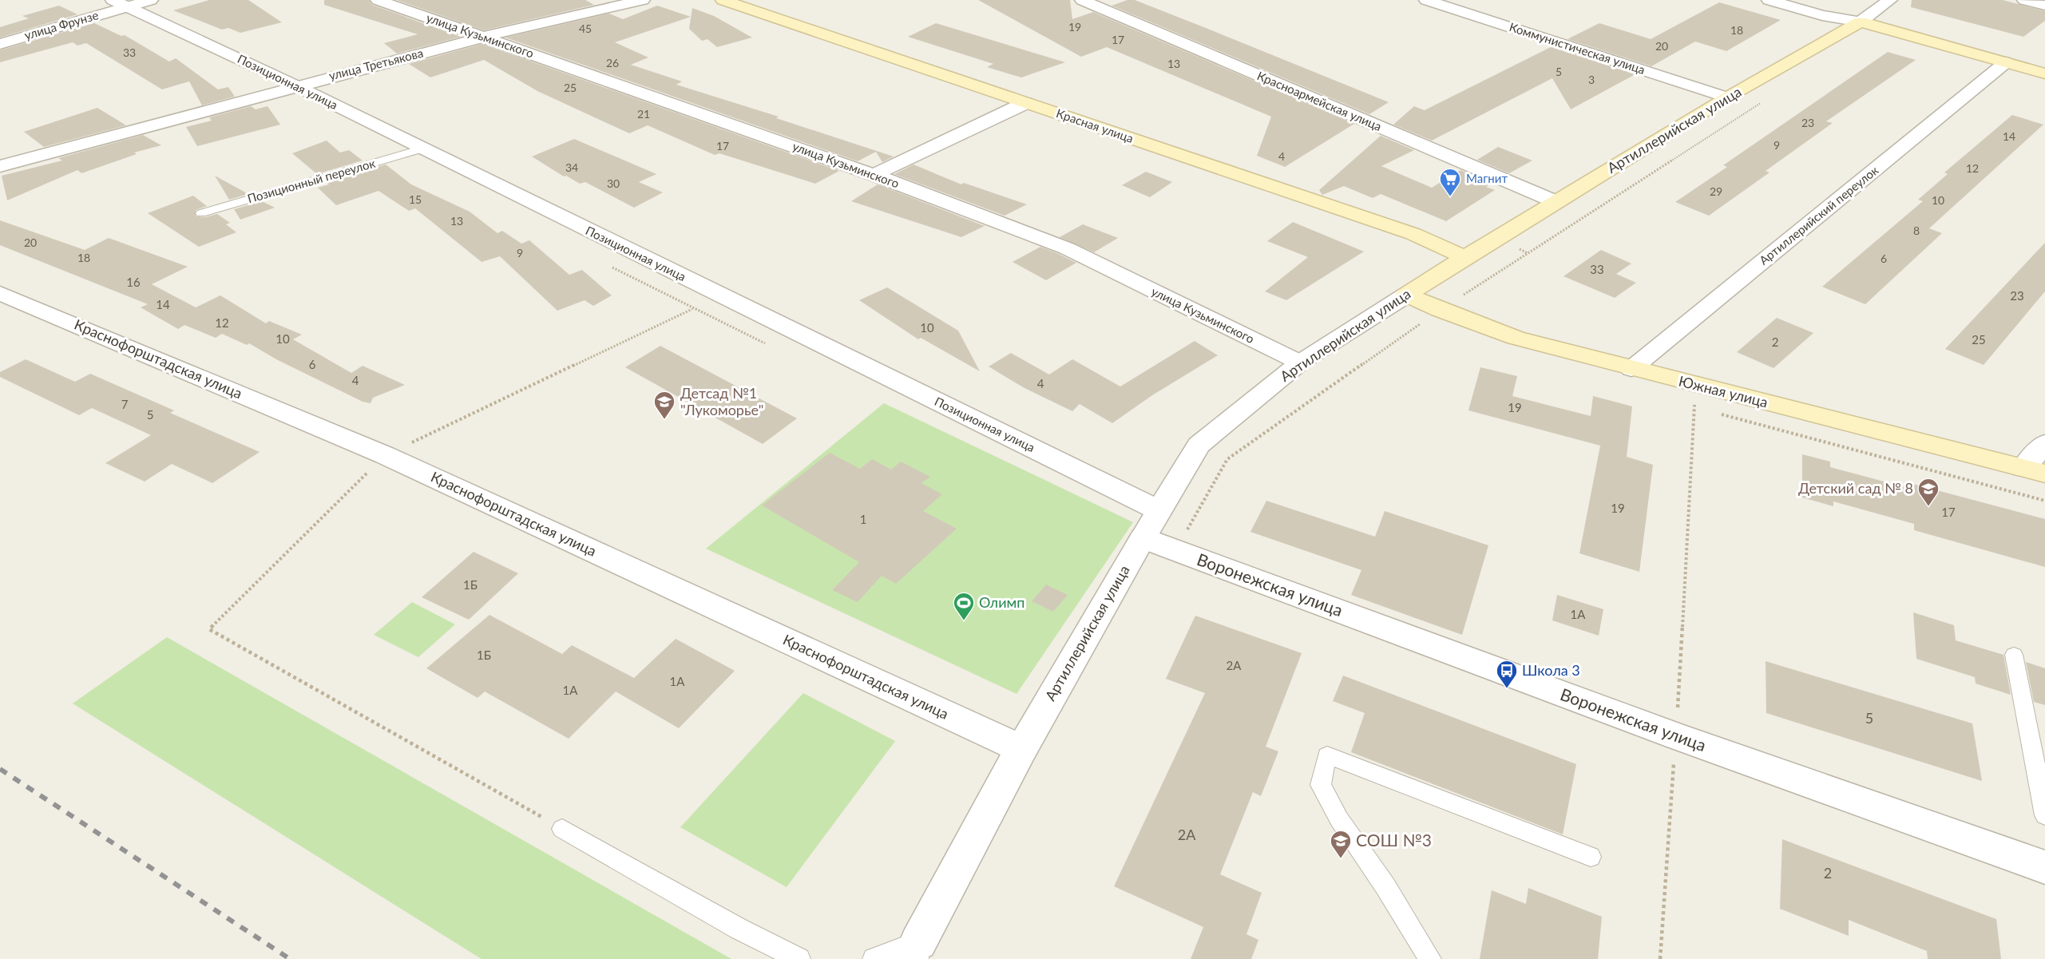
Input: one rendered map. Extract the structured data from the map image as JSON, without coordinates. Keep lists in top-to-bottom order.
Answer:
{
  "streets": {
    "main road": ["Красная улица", "Артиллерийская улица", "Южная улица"],
    "street": [
      "улица Фрунзе",
      "улица Кузьминского",
      "Коммунистическая улица",
      "улица Третьякова",
      "Позиционная улица",
      "Красноармейская улица",
      "Артиллерийский переулок",
      "Краснофорштадская улица",
      "Воронежская улица"
    ],
    "lane": ["Позиционный переулок"]
  },
  "crossings": [
    ["улица Фрунзе", "Позиционная улица"],
    ["улица Кузьминского", "улица Третьякова"],
    ["улица Кузьминского", "Артиллерийская улица"],
    ["Коммунистическая улица", "Артиллерийская улица"],
    ["улица Третьякова", "Позиционная улица"],
    ["Позиционная улица", "Артиллерийская улица"],
    ["Позиционная улица", "Позиционный переулок"],
    ["Красноармейская улица", "Артиллерийская улица"],
    ["Красная улица", "Артиллерийская улица"],
    ["Артиллерийская улица", "Краснофорштадская улица"],
    ["Артиллерийская улица", "Южная улица"],
    ["Артиллерийская улица", "Воронежская улица"],
    ["Артиллерийский переулок", "Южная улица"]
  ],
  "places": {
    "supermarket": ["Магнит"],
    "school or university": ["Детсад №1 \"Лукоморье\"", "Детский сад № 8", "СОШ №3"],
    "sports": ["Олимп"],
    "bus stop": ["Школа 3"]
  },
  "house_numbers": [
    "19",
    "45",
    "18",
    "17",
    "20",
    "33",
    "26",
    "13",
    "5",
    "3",
    "25",
    "21",
    "23",
    "14",
    "9",
    "17",
    "4",
    "34",
    "12",
    "30",
    "29",
    "15",
    "10",
    "13",
    "8",
    "20",
    "9",
    "18",
    "6",
    "33",
    "16",
    "23",
    "14",
    "12",
    "10",
    "10",
    "25",
    "2",
    "6",
    "4",
    "4",
    "7",
    "19",
    "5",
    "19",
    "17",
    "1",
    "1Б",
    "1А",
    "1Б",
    "2А",
    "1А",
    "1А",
    "5",
    "2А",
    "2"
  ]
}
